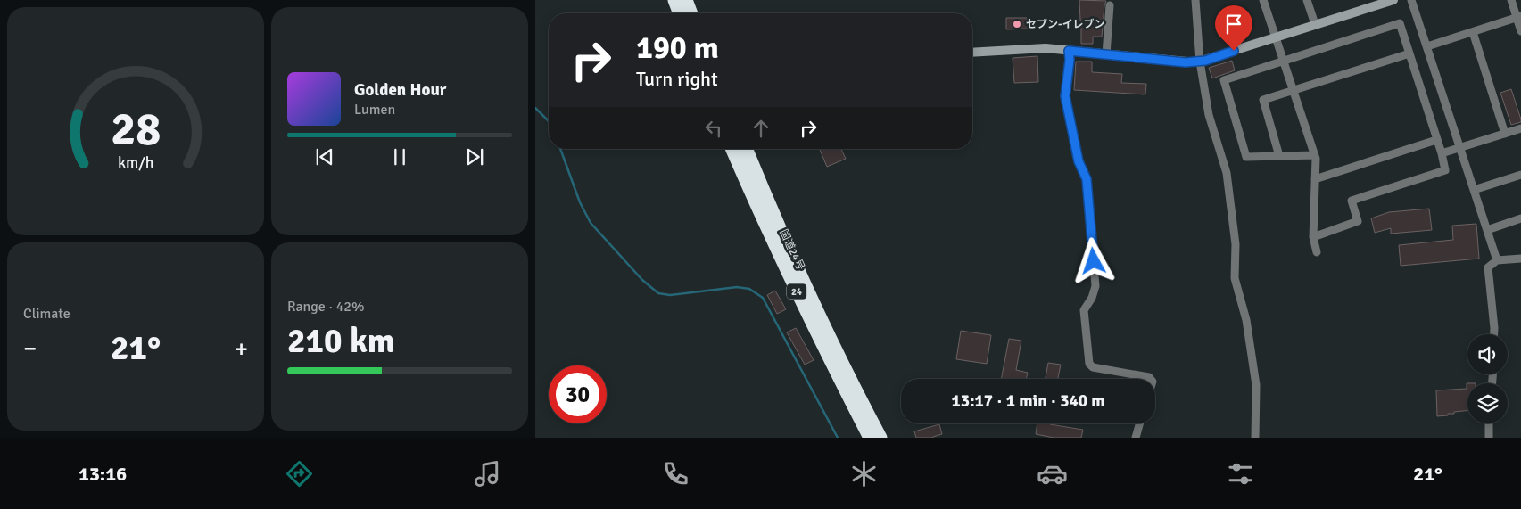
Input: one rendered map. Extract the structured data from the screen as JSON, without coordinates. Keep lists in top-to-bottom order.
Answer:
{
  "streets": {
    "highway": ["国道24号", "24"]
  },
  "places": ["セブン-イレブン"],
  "page": {
    "turn": ["190 m", "Turn right"],
    "song": ["Golden Hour", "Lumen"],
    "tile": [
      "Climate",
      ["Range · 42%", "210 km"]
    ],
    "heat": ["−", "21°", "+"],
    "limit": "30",
    "trip": "13:17 · 1 min · 340 m",
    "tabs": ["13:16", "21°"],
    "gauge": ["28", "km/h"]
  }
}
